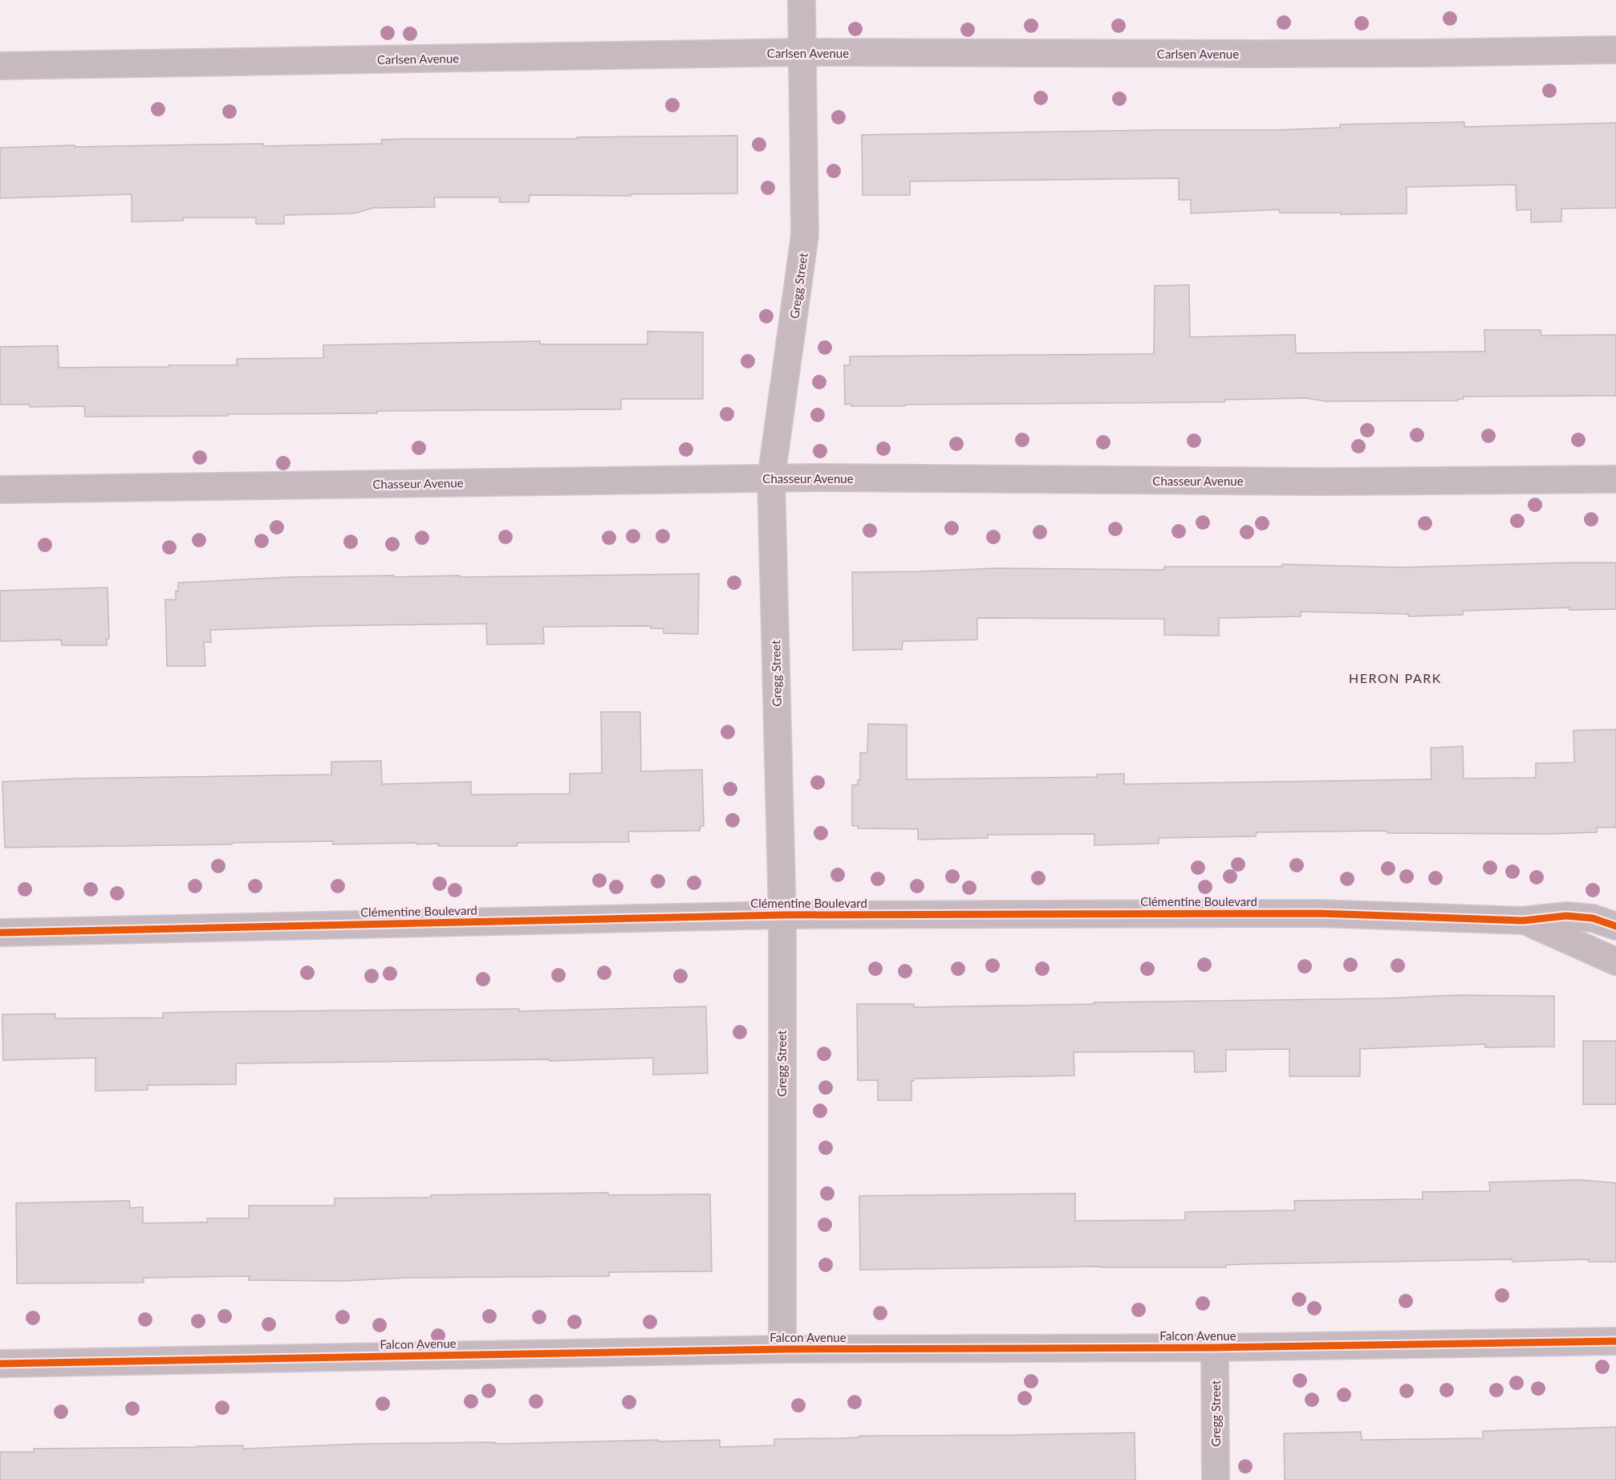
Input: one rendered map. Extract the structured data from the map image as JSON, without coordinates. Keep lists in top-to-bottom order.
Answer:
{
  "streets": {
    "street": [
      "Carlsen Avenue",
      "Gregg Street",
      "Chasseur Avenue",
      "Clémentine Boulevard",
      "Falcon Avenue"
    ]
  },
  "crossings": [
    ["Carlsen Avenue", "Gregg Street"],
    ["Gregg Street", "Chasseur Avenue"],
    ["Gregg Street", "Clémentine Boulevard"],
    ["Gregg Street", "Falcon Avenue"]
  ],
  "districts": ["HERON PARK"]
}
